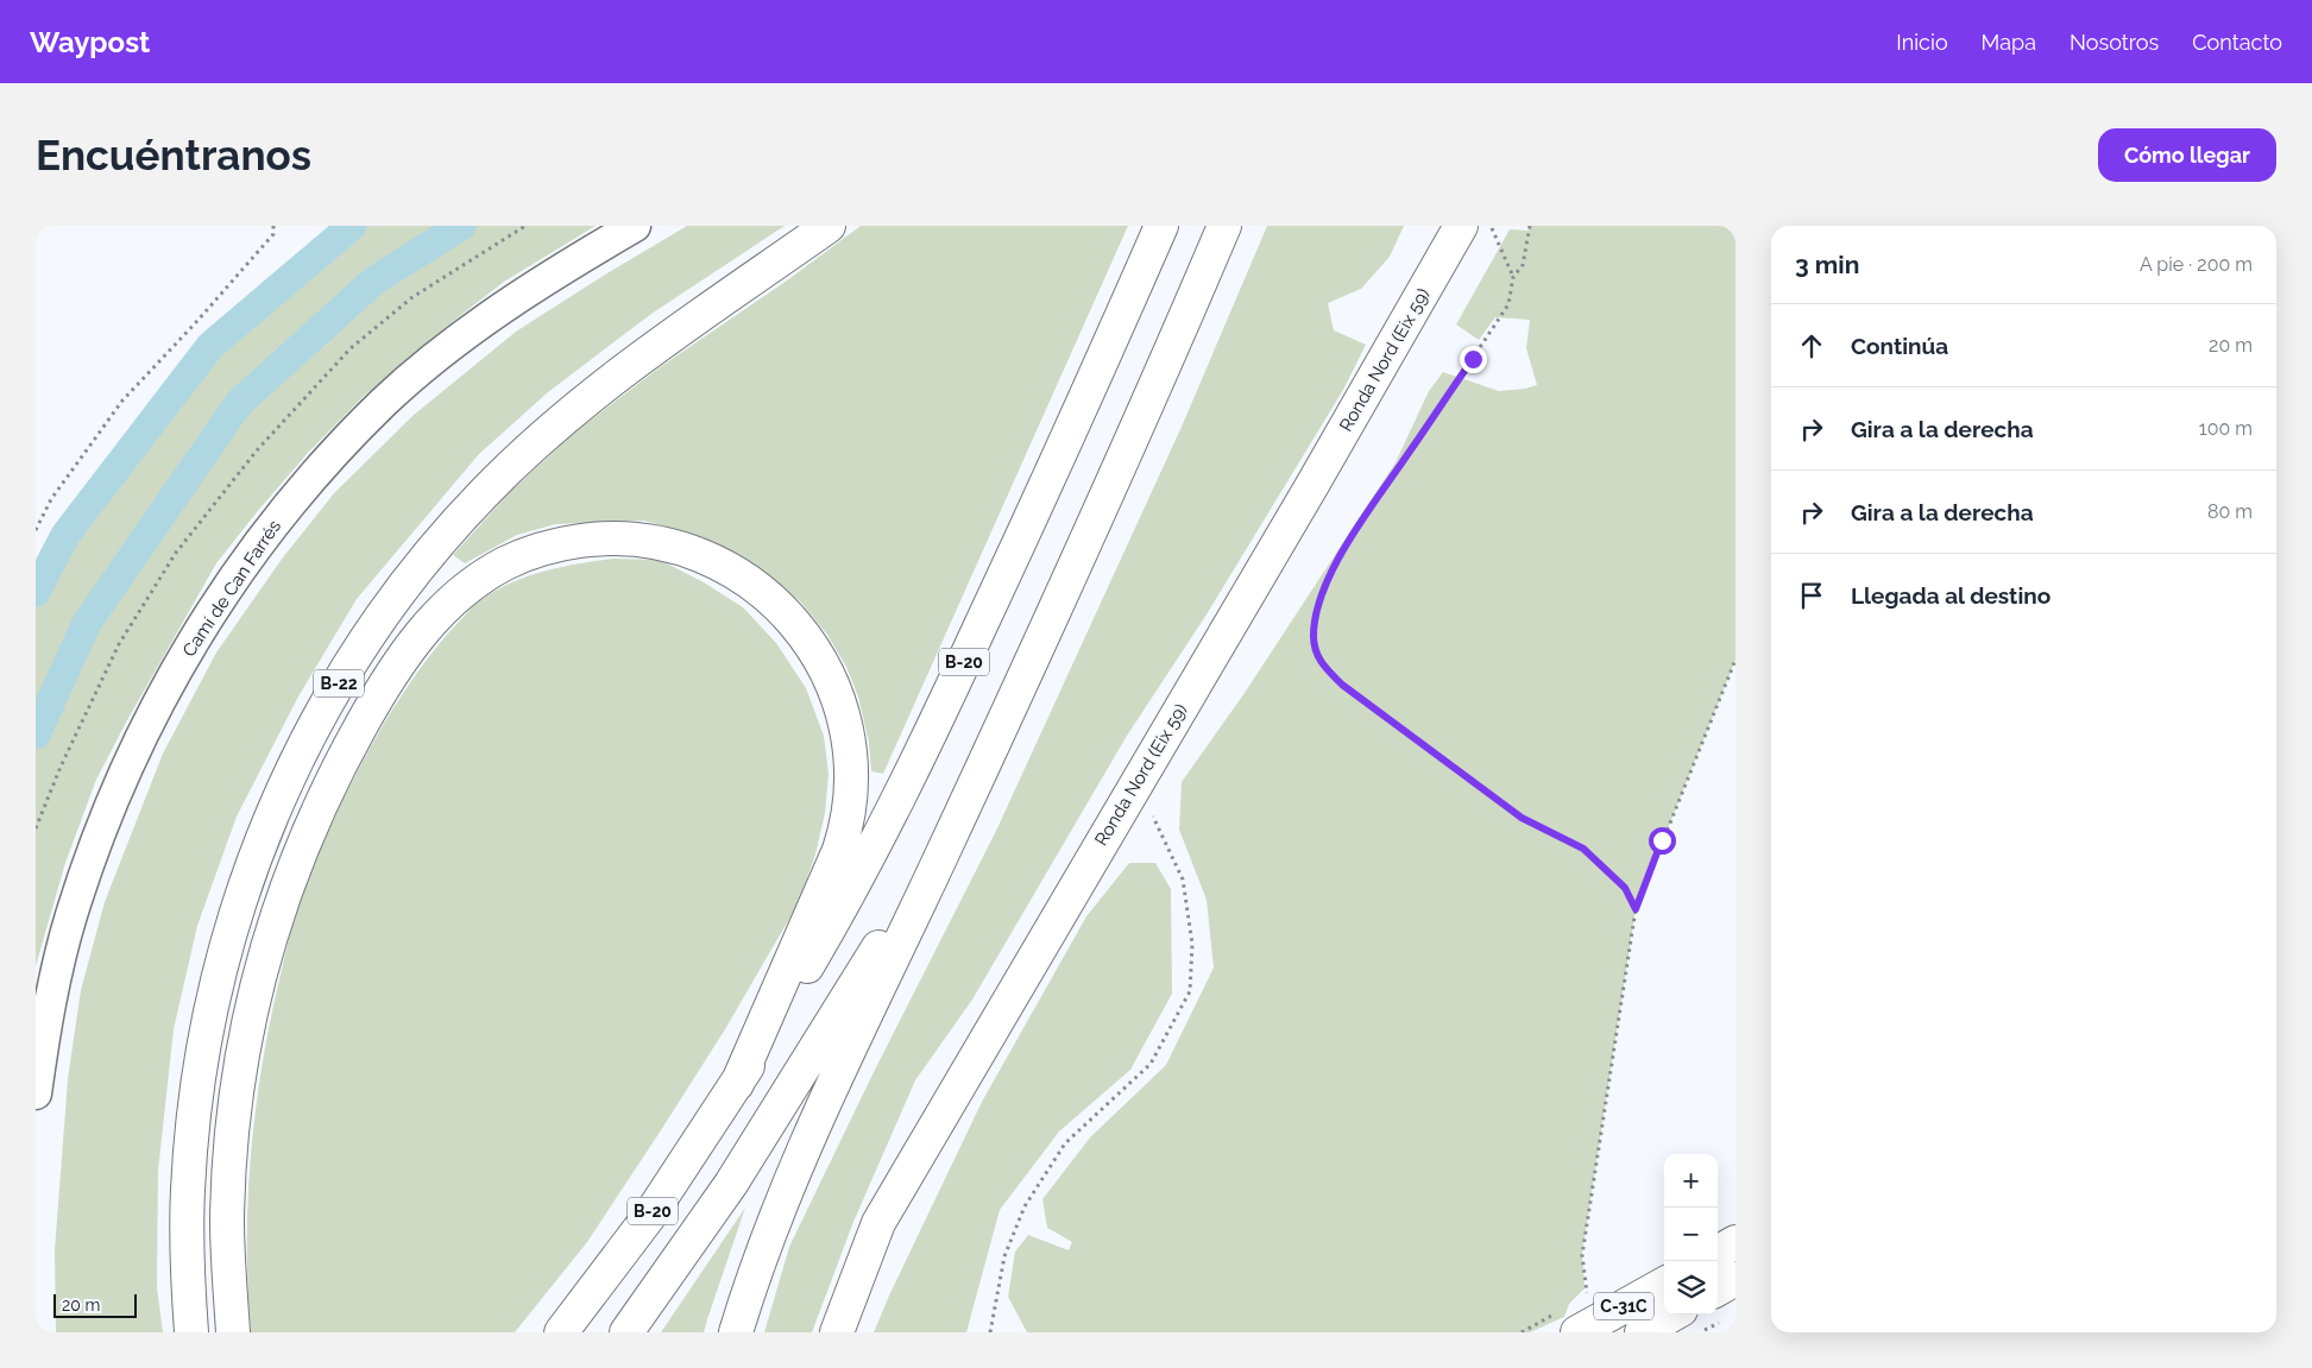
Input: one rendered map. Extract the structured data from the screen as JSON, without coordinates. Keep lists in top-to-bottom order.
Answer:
{
  "streets": {
    "main road": [
      "Ronda Nord (Eix 59)",
      "B-20",
      "B-22",
      "C-31C"
    ],
    "street": ["Camí de Can Farrés"]
  },
  "crossings": [
    ["B-20", "B-22"]
  ],
  "scale_bar": "20 m",
  "page": {
    "header": "Waypost",
    "nav": [
      "Inicio",
      "Mapa",
      "Nosotros",
      "Contacto"
    ],
    "buttons": "Cómo llegar",
    "title": "Encuéntranos",
    "heading": ["3 min", "A pie · 200 m"],
    "list": [
      ["Continúa", "20 m"],
      ["Gira a la derecha", "100 m"],
      ["Gira a la derecha", "80 m"],
      "Llegada al destino"
    ],
    "map_buttons": ["+", "−"],
    "scale": "20 m"
  }
}
